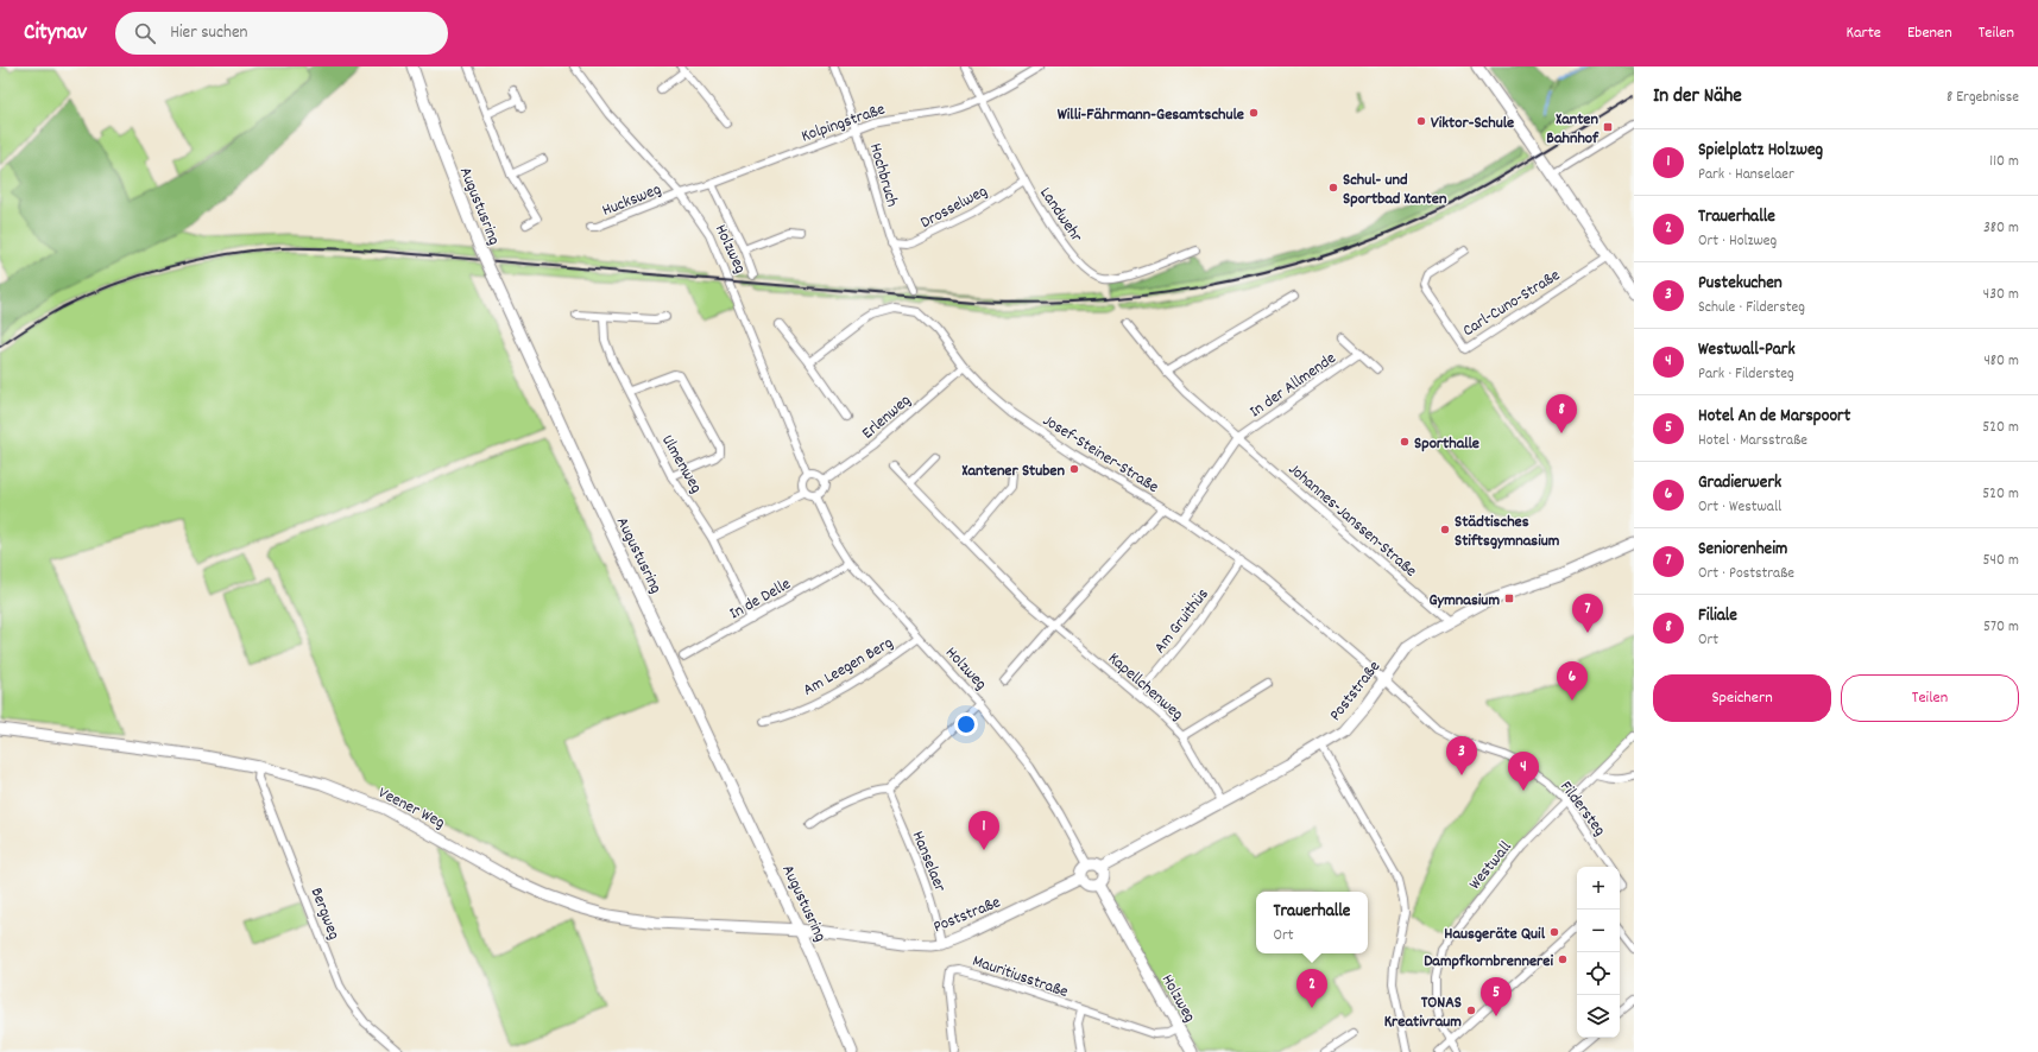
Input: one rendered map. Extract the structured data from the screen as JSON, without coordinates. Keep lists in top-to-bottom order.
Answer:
{
  "streets": {
    "main road": [
      "Augustusring",
      "Holzweg",
      "Poststraße",
      "Veener Weg"
    ],
    "street": [
      "Kolpingstraße",
      "Hochbruch",
      "Hucksweg",
      "Drosselweg",
      "Landwehr",
      "Carl-Cuno-Straße",
      "In der Allmende",
      "Erlenweg",
      "Josef-Steiner-Straße",
      "Ulmenweg",
      "Johannes-Janssen-Straße",
      "In de Delle",
      "Am Gruithüs",
      "Am Leegen Berg",
      "Kapellchenweg",
      "Fildersteg",
      "Hanselaer",
      "Westwall",
      "Bergweg",
      "Mauritiusstraße"
    ]
  },
  "crossings": [
    ["Kolpingstraße", "Hochbruch"],
    ["Kolpingstraße", "Hucksweg"],
    ["Kolpingstraße", "Landwehr"],
    ["Kolpingstraße", "Holzweg"],
    ["Hochbruch", "Drosselweg"],
    ["Hucksweg", "Holzweg"],
    ["Augustusring", "Poststraße"],
    ["Augustusring", "Veener Weg"],
    ["Drosselweg", "Landwehr"],
    ["Holzweg", "Erlenweg"],
    ["Holzweg", "In de Delle"],
    ["Holzweg", "Am Leegen Berg"],
    ["Holzweg", "Poststraße"],
    ["Holzweg", "Mauritiusstraße"],
    ["In der Allmende", "Johannes-Janssen-Straße"],
    ["Erlenweg", "Josef-Steiner-Straße"],
    ["Josef-Steiner-Straße", "Am Gruithüs"],
    ["Josef-Steiner-Straße", "Poststraße"],
    ["Josef-Steiner-Straße", "Fildersteg"],
    ["Ulmenweg", "In de Delle"],
    ["Johannes-Janssen-Straße", "Poststraße"],
    ["Am Gruithüs", "Kapellchenweg"],
    ["Kapellchenweg", "Poststraße"],
    ["Poststraße", "Veener Weg"],
    ["Poststraße", "Fildersteg"],
    ["Poststraße", "Hanselaer"],
    ["Veener Weg", "Bergweg"],
    ["Fildersteg", "Westwall"]
  ],
  "places": {
    "other": [
      "Willi-Fährmann-Gesamtschule",
      "Viktor-Schule",
      "Schul- und Sportbad Xanten",
      "Sporthalle",
      "Xantener Stuben",
      "Städtisches Stiftsgymnasium",
      "Hausgeräte Quil",
      "Dampfkornbrennerei",
      "TONAS Kreativraum"
    ],
    "transit": ["Xanten Bahnhof", "Gymnasium"]
  },
  "page": {
    "header": "Citynav",
    "search": "Hier suchen",
    "nav": ["Karte", "Ebenen", "Teilen"],
    "heading": ["In der Nähe", "8 Ergebnisse"],
    "list": [
      {
        "mark": "1",
        "name": "Spielplatz Holzweg",
        "note": "Park · Hanselaer",
        "value": "110 m"
      },
      {
        "mark": "2",
        "name": "Trauerhalle",
        "note": "Ort · Holzweg",
        "value": "380 m"
      },
      {
        "mark": "3",
        "name": "Pustekuchen",
        "note": "Schule · Fildersteg",
        "value": "430 m"
      },
      {
        "mark": "4",
        "name": "Westwall-Park",
        "note": "Park · Fildersteg",
        "value": "480 m"
      },
      {
        "mark": "5",
        "name": "Hotel An de Marspoort",
        "note": "Hotel · Marsstraße",
        "value": "520 m"
      },
      {
        "mark": "6",
        "name": "Gradierwerk",
        "note": "Ort · Westwall",
        "value": "520 m"
      },
      {
        "mark": "7",
        "name": "Seniorenheim",
        "note": "Ort · Poststraße",
        "value": "540 m"
      },
      {
        "mark": "8",
        "name": "Filiale",
        "note": "Ort",
        "value": "570 m"
      }
    ],
    "pins": [
      "8",
      "7",
      "6",
      "3",
      "4",
      "1",
      "2",
      "5"
    ],
    "buttons": ["Speichern", "Teilen"],
    "map_buttons": ["+", "−"],
    "popup": ["Trauerhalle", "Ort"]
  }
}
